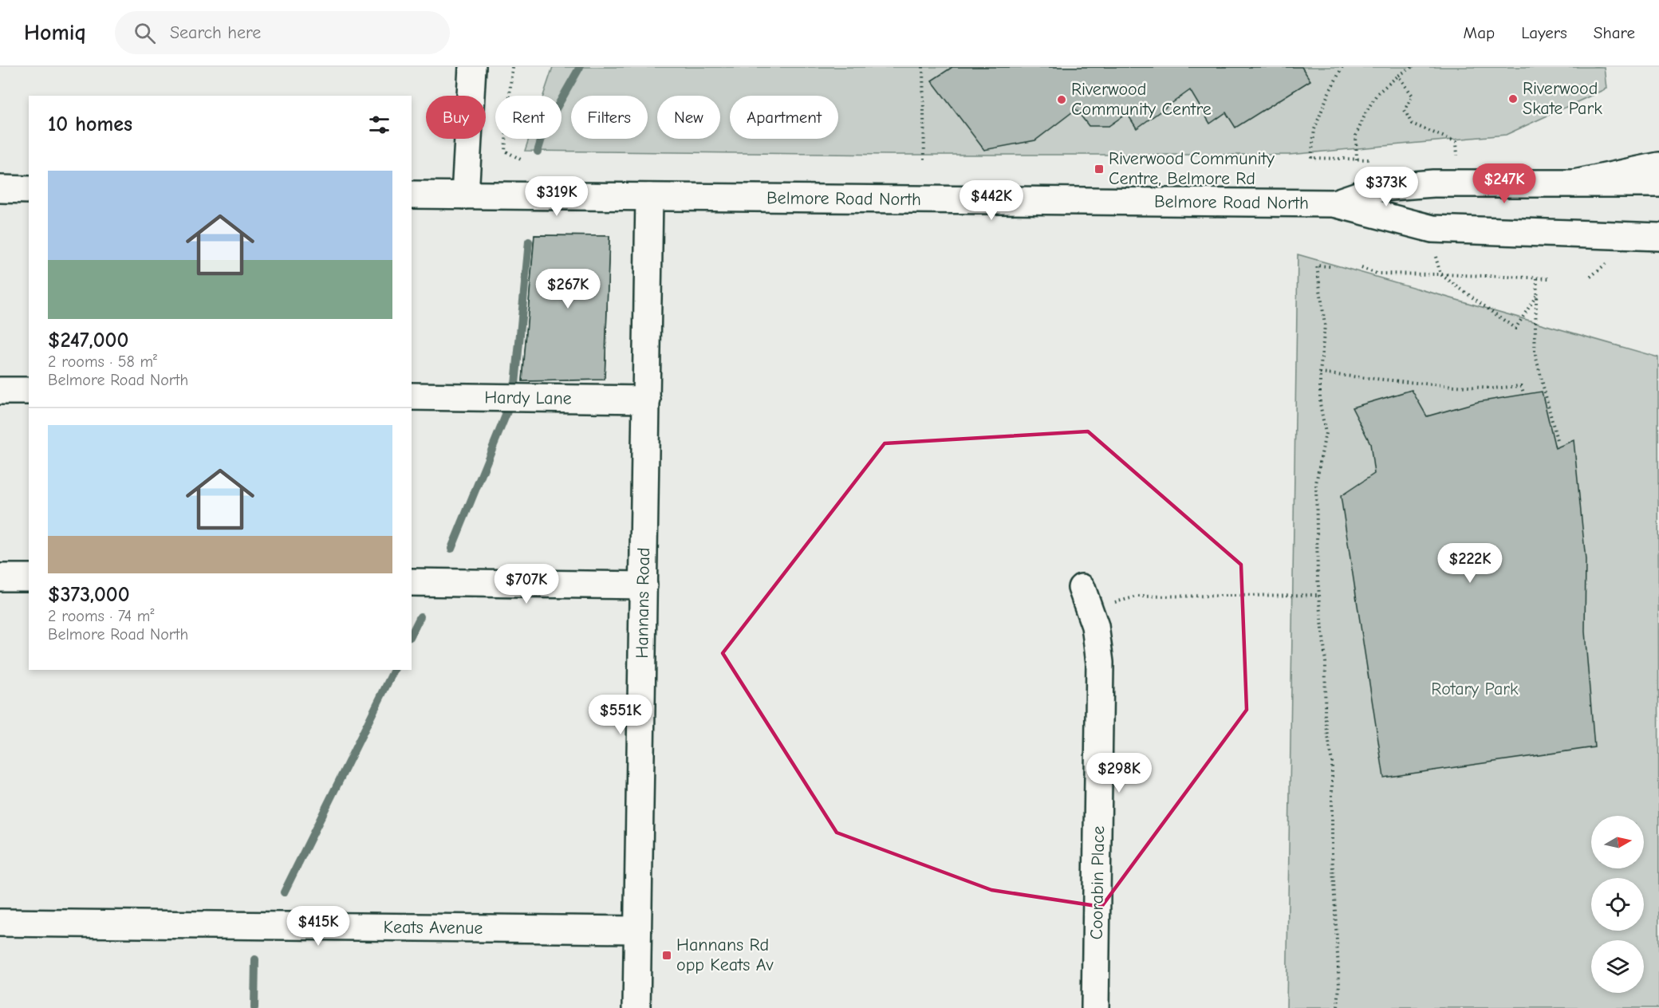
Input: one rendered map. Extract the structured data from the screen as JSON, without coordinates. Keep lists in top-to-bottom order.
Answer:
{
  "streets": {
    "main road": [
      "Belmore Road North",
      "Hardy Lane",
      "Hannans Road",
      "Coorabin Place",
      "Keats Avenue"
    ]
  },
  "crossings": [
    ["Belmore Road North", "Hannans Road"],
    ["Hardy Lane", "Hannans Road"],
    ["Hannans Road", "Keats Avenue"]
  ],
  "parks": ["Rotary Park"],
  "places": {
    "other": ["Riverwood Skate Park", "Riverwood Community Centre"],
    "transit": ["Riverwood Community Centre, Belmore Rd", "Hannans Rd opp Keats Av"]
  },
  "north": "right",
  "page": {
    "header": "Homiq",
    "search": "Search here",
    "nav": ["Map", "Layers", "Share"],
    "chip": [
      "Buy",
      "Rent",
      "Filters",
      "New",
      "Apartment"
    ],
    "heading": "10 homes",
    "list": [
      {
        "name": "$247,000",
        "note": "2 rooms · 58 m² · Belmore Road North"
      },
      {
        "name": "$373,000",
        "note": "2 rooms · 74 m² · Belmore Road North"
      }
    ],
    "price": [
      "$247K",
      "$373K",
      "$319K",
      "$442K",
      "$267K",
      "$222K",
      "$707K",
      "$551K",
      "$298K",
      "$415K"
    ]
  }
}
